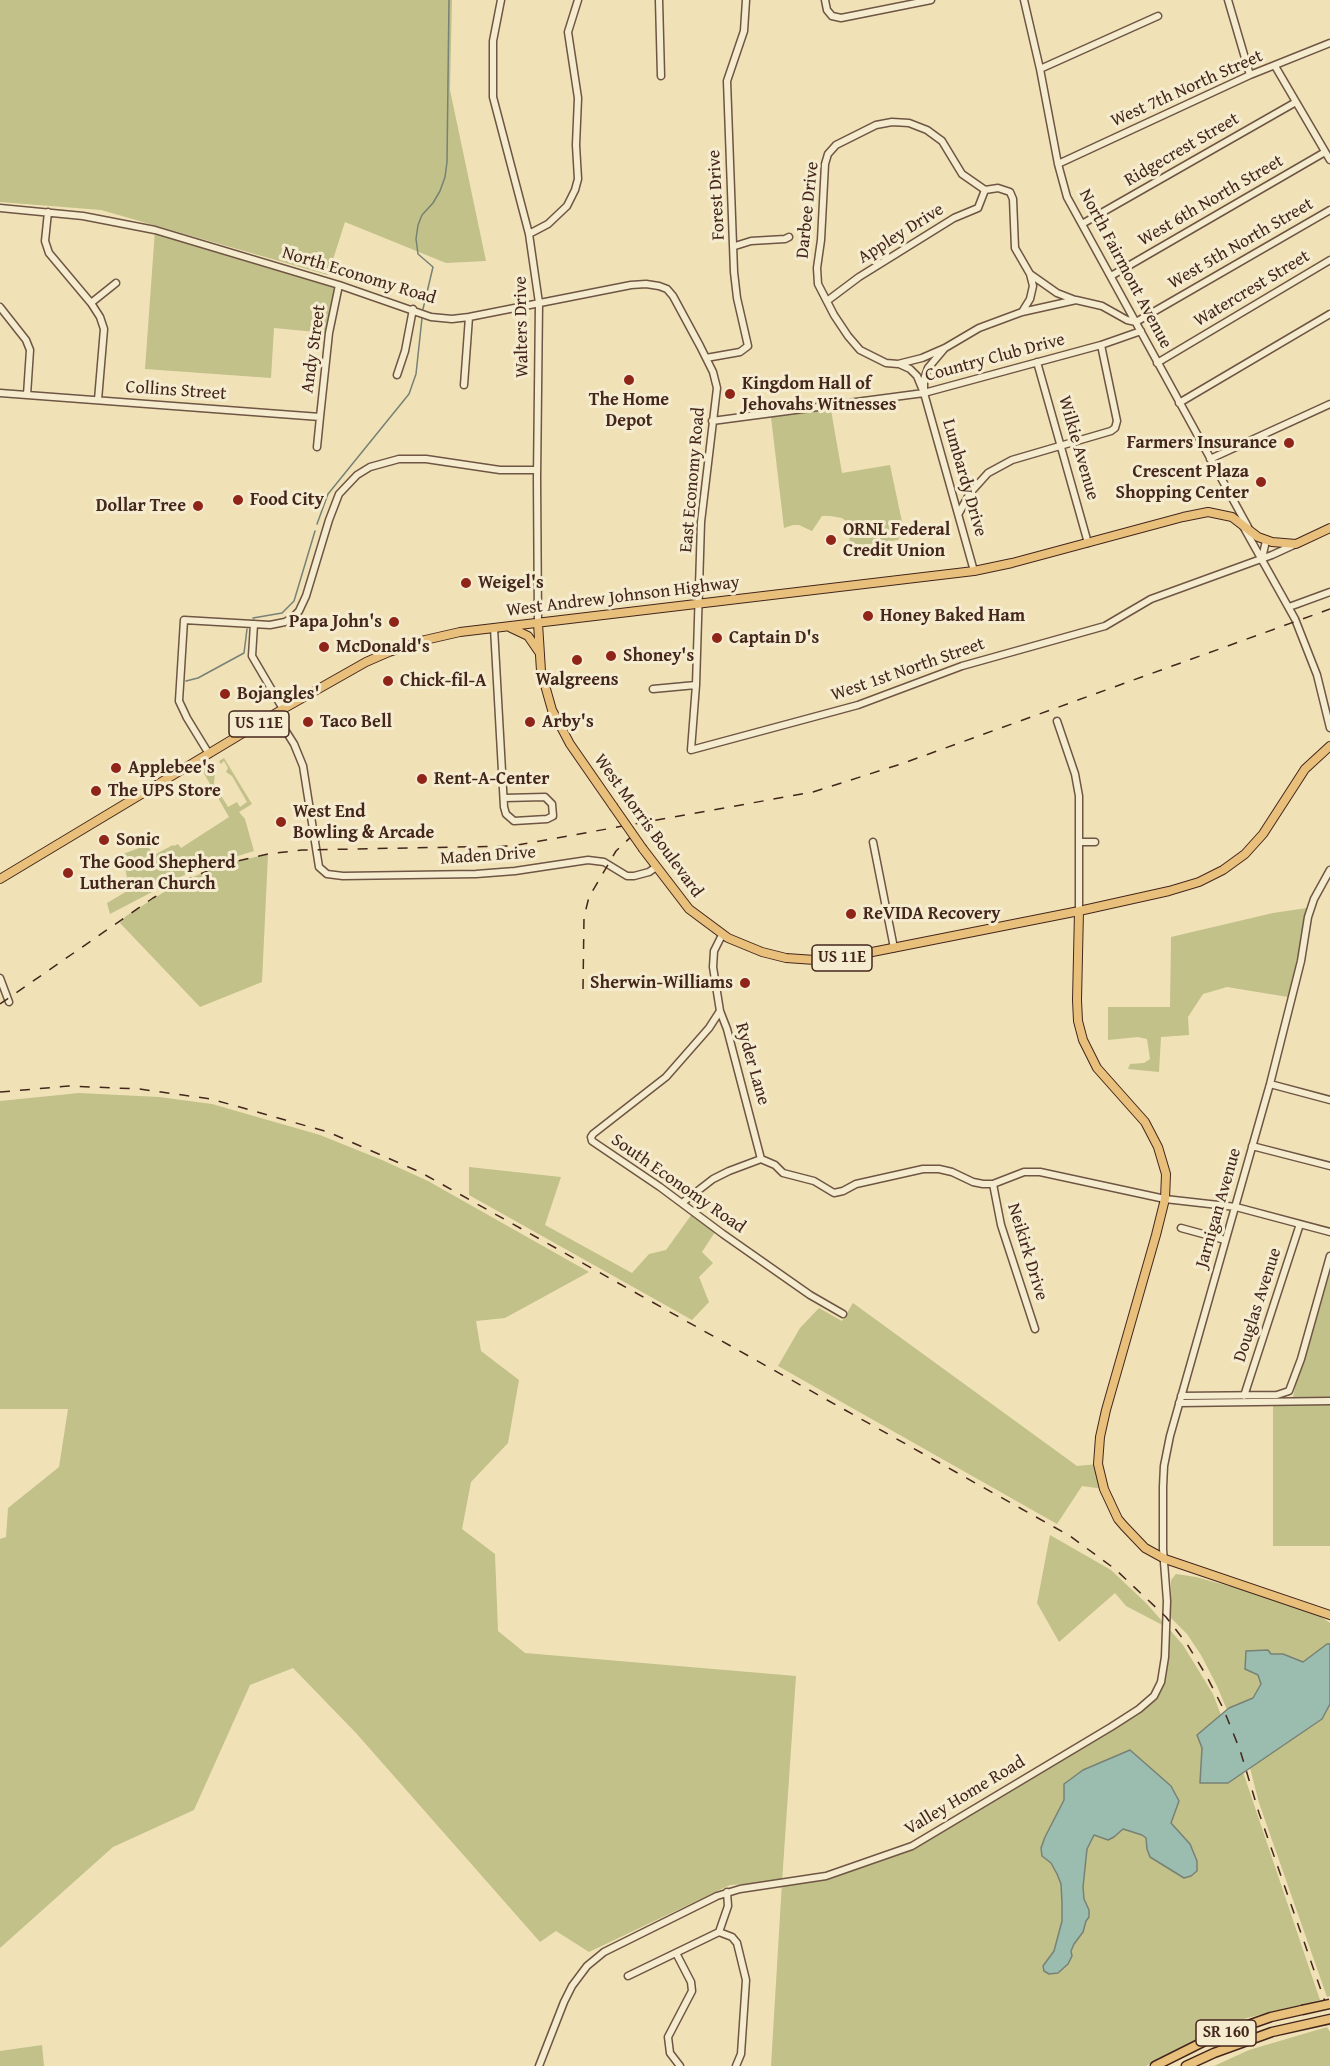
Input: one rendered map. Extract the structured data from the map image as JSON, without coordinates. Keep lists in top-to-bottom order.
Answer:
{
  "streets": {
    "highway": ["SR 160"],
    "main road": [
      "West Andrew Johnson Highway",
      "West 1st North Street",
      "US 11E",
      "West Morris Boulevard"
    ],
    "street": [
      "West 7th North Street",
      "Ridgecrest Street",
      "Forest Drive",
      "West 6th North Street",
      "Darbee Drive",
      "Appley Drive",
      "West 5th North Street",
      "North Fairmont Avenue",
      "North Economy Road",
      "Watercrest Street",
      "Walters Drive",
      "Andy Street",
      "Country Club Drive",
      "Collins Street",
      "Wilkie Avenue",
      "Lumbardy Drive",
      "East Economy Road",
      "Maden Drive",
      "Ryder Lane",
      "South Economy Road",
      "Jarnigan Avenue",
      "Neikirk Drive",
      "Douglas Avenue",
      "Valley Home Road"
    ]
  },
  "crossings": [
    ["West 7th North Street", "North Fairmont Avenue"],
    ["Ridgecrest Street", "North Fairmont Avenue"],
    ["Forest Drive", "North Economy Road"],
    ["Forest Drive", "East Economy Road"],
    ["West 6th North Street", "North Fairmont Avenue"],
    ["Darbee Drive", "Appley Drive"],
    ["Darbee Drive", "West 5th North Street"],
    ["Darbee Drive", "North Fairmont Avenue"],
    ["West 5th North Street", "North Fairmont Avenue"],
    ["North Fairmont Avenue", "Watercrest Street"],
    ["North Fairmont Avenue", "Country Club Drive"],
    ["North Economy Road", "Walters Drive"],
    ["North Economy Road", "Andy Street"],
    ["North Economy Road", "East Economy Road"],
    ["Walters Drive", "West Andrew Johnson Highway"],
    ["Walters Drive", "West Morris Boulevard"],
    ["Andy Street", "Collins Street"],
    ["Country Club Drive", "Wilkie Avenue"],
    ["Country Club Drive", "Lumbardy Drive"],
    ["Country Club Drive", "East Economy Road"],
    ["Wilkie Avenue", "West Andrew Johnson Highway"],
    ["Lumbardy Drive", "West Andrew Johnson Highway"],
    ["East Economy Road", "West Andrew Johnson Highway"],
    ["East Economy Road", "West 1st North Street"],
    ["West Andrew Johnson Highway", "West Morris Boulevard"],
    ["West Andrew Johnson Highway", "Maden Drive"],
    ["West Morris Boulevard", "Maden Drive"],
    ["West Morris Boulevard", "Ryder Lane"],
    ["Ryder Lane", "South Economy Road"],
    ["Jarnigan Avenue", "Valley Home Road"]
  ],
  "places": [
    "The Home Depot",
    "Kingdom Hall of Jehovahs Witnesses",
    "Farmers Insurance",
    "Crescent Plaza Shopping Center",
    "Food City",
    "Dollar Tree",
    "ORNL Federal Credit Union",
    "Weigel's",
    "Honey Baked Ham",
    "Papa John's",
    "Captain D's",
    "McDonald's",
    "Shoney's",
    "Walgreens",
    "Chick-fil-A",
    "Bojangles'",
    "Taco Bell",
    "Arby's",
    "Applebee's",
    "Rent-A-Center",
    "The UPS Store",
    "West End Bowling & Arcade",
    "Sonic",
    "The Good Shepherd Lutheran Church",
    "ReVIDA Recovery",
    "Sherwin-Williams"
  ]
}
